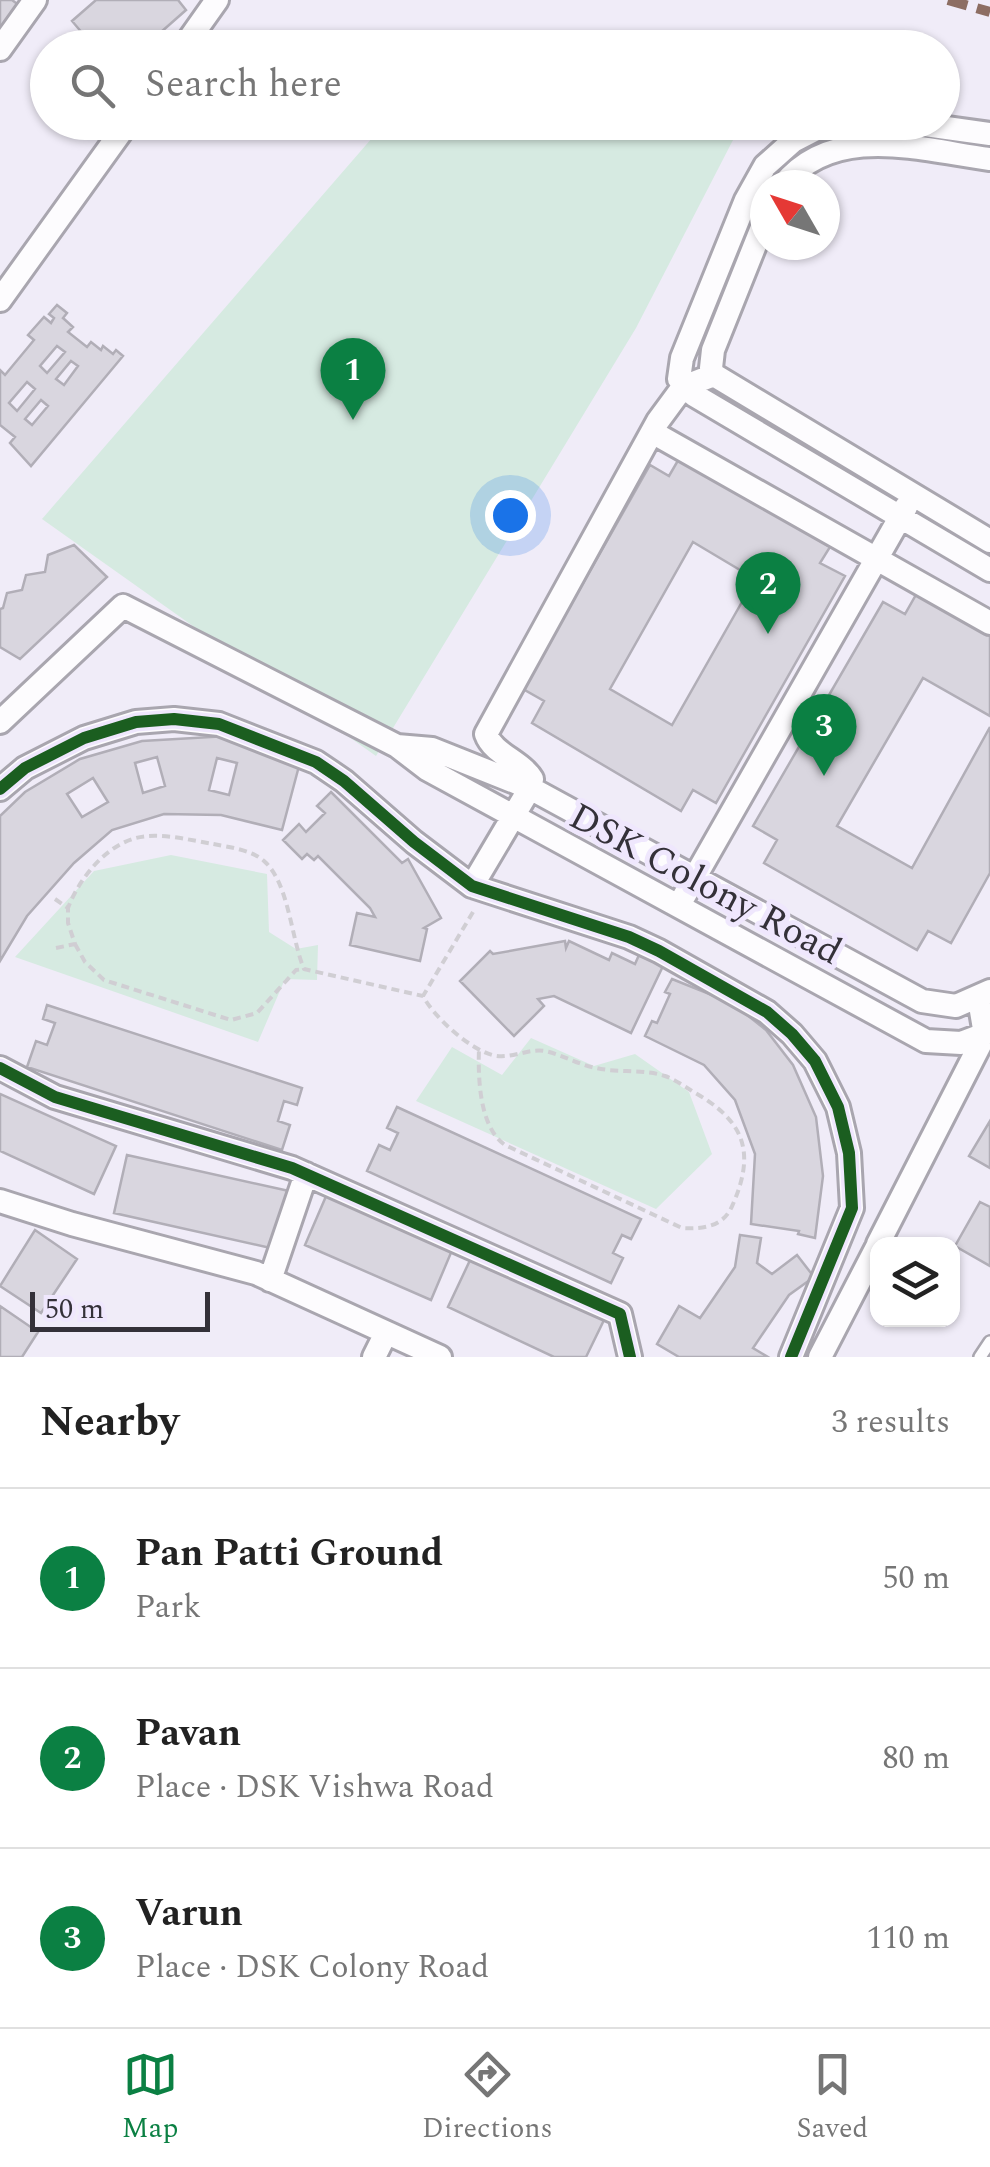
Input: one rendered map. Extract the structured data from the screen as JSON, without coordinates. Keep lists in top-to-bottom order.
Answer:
{
  "streets": {
    "street": ["DSK Colony Road"]
  },
  "scale_bar": "50 m",
  "north": "top left",
  "page": {
    "search": "Search here",
    "pins": ["1", "2", "3"],
    "scale": "50 m",
    "heading": ["Nearby", "3 results"],
    "list": [
      {
        "mark": "1",
        "name": "Pan Patti Ground",
        "note": "Park",
        "value": "50 m"
      },
      {
        "mark": "2",
        "name": "Pavan",
        "note": "Place · DSK Vishwa Road",
        "value": "80 m"
      },
      {
        "mark": "3",
        "name": "Varun",
        "note": "Place · DSK Colony Road",
        "value": "110 m"
      }
    ],
    "nav": ["Map", "Directions", "Saved"]
  }
}
